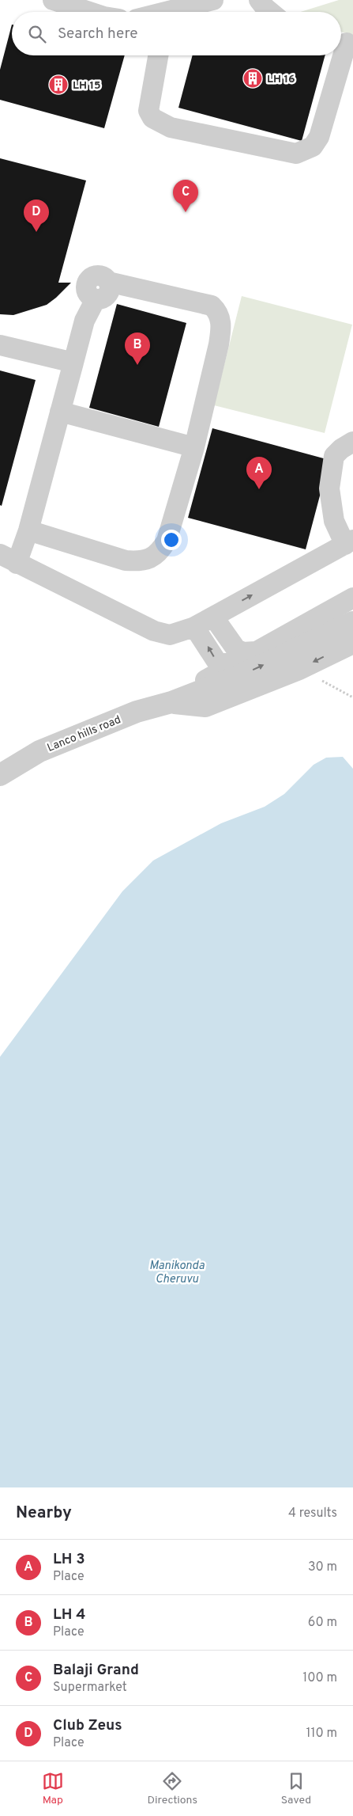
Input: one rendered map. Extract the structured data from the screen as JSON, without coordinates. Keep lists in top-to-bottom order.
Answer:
{
  "streets": {
    "street": ["Lanco hills road"]
  },
  "water": ["Manikonda Cheruvu"],
  "places": {
    "building": ["LH 16", "LH 15"]
  },
  "page": {
    "search": "Search here",
    "pins": [
      "C",
      "D",
      "B",
      "A"
    ],
    "heading": ["Nearby", "4 results"],
    "list": [
      {
        "mark": "A",
        "name": "LH 3",
        "note": "Place",
        "value": "30 m"
      },
      {
        "mark": "B",
        "name": "LH 4",
        "note": "Place",
        "value": "60 m"
      },
      {
        "mark": "C",
        "name": "Balaji Grand",
        "note": "Supermarket",
        "value": "100 m"
      },
      {
        "mark": "D",
        "name": "Club Zeus",
        "note": "Place",
        "value": "110 m"
      }
    ],
    "nav": ["Map", "Directions", "Saved"]
  }
}
